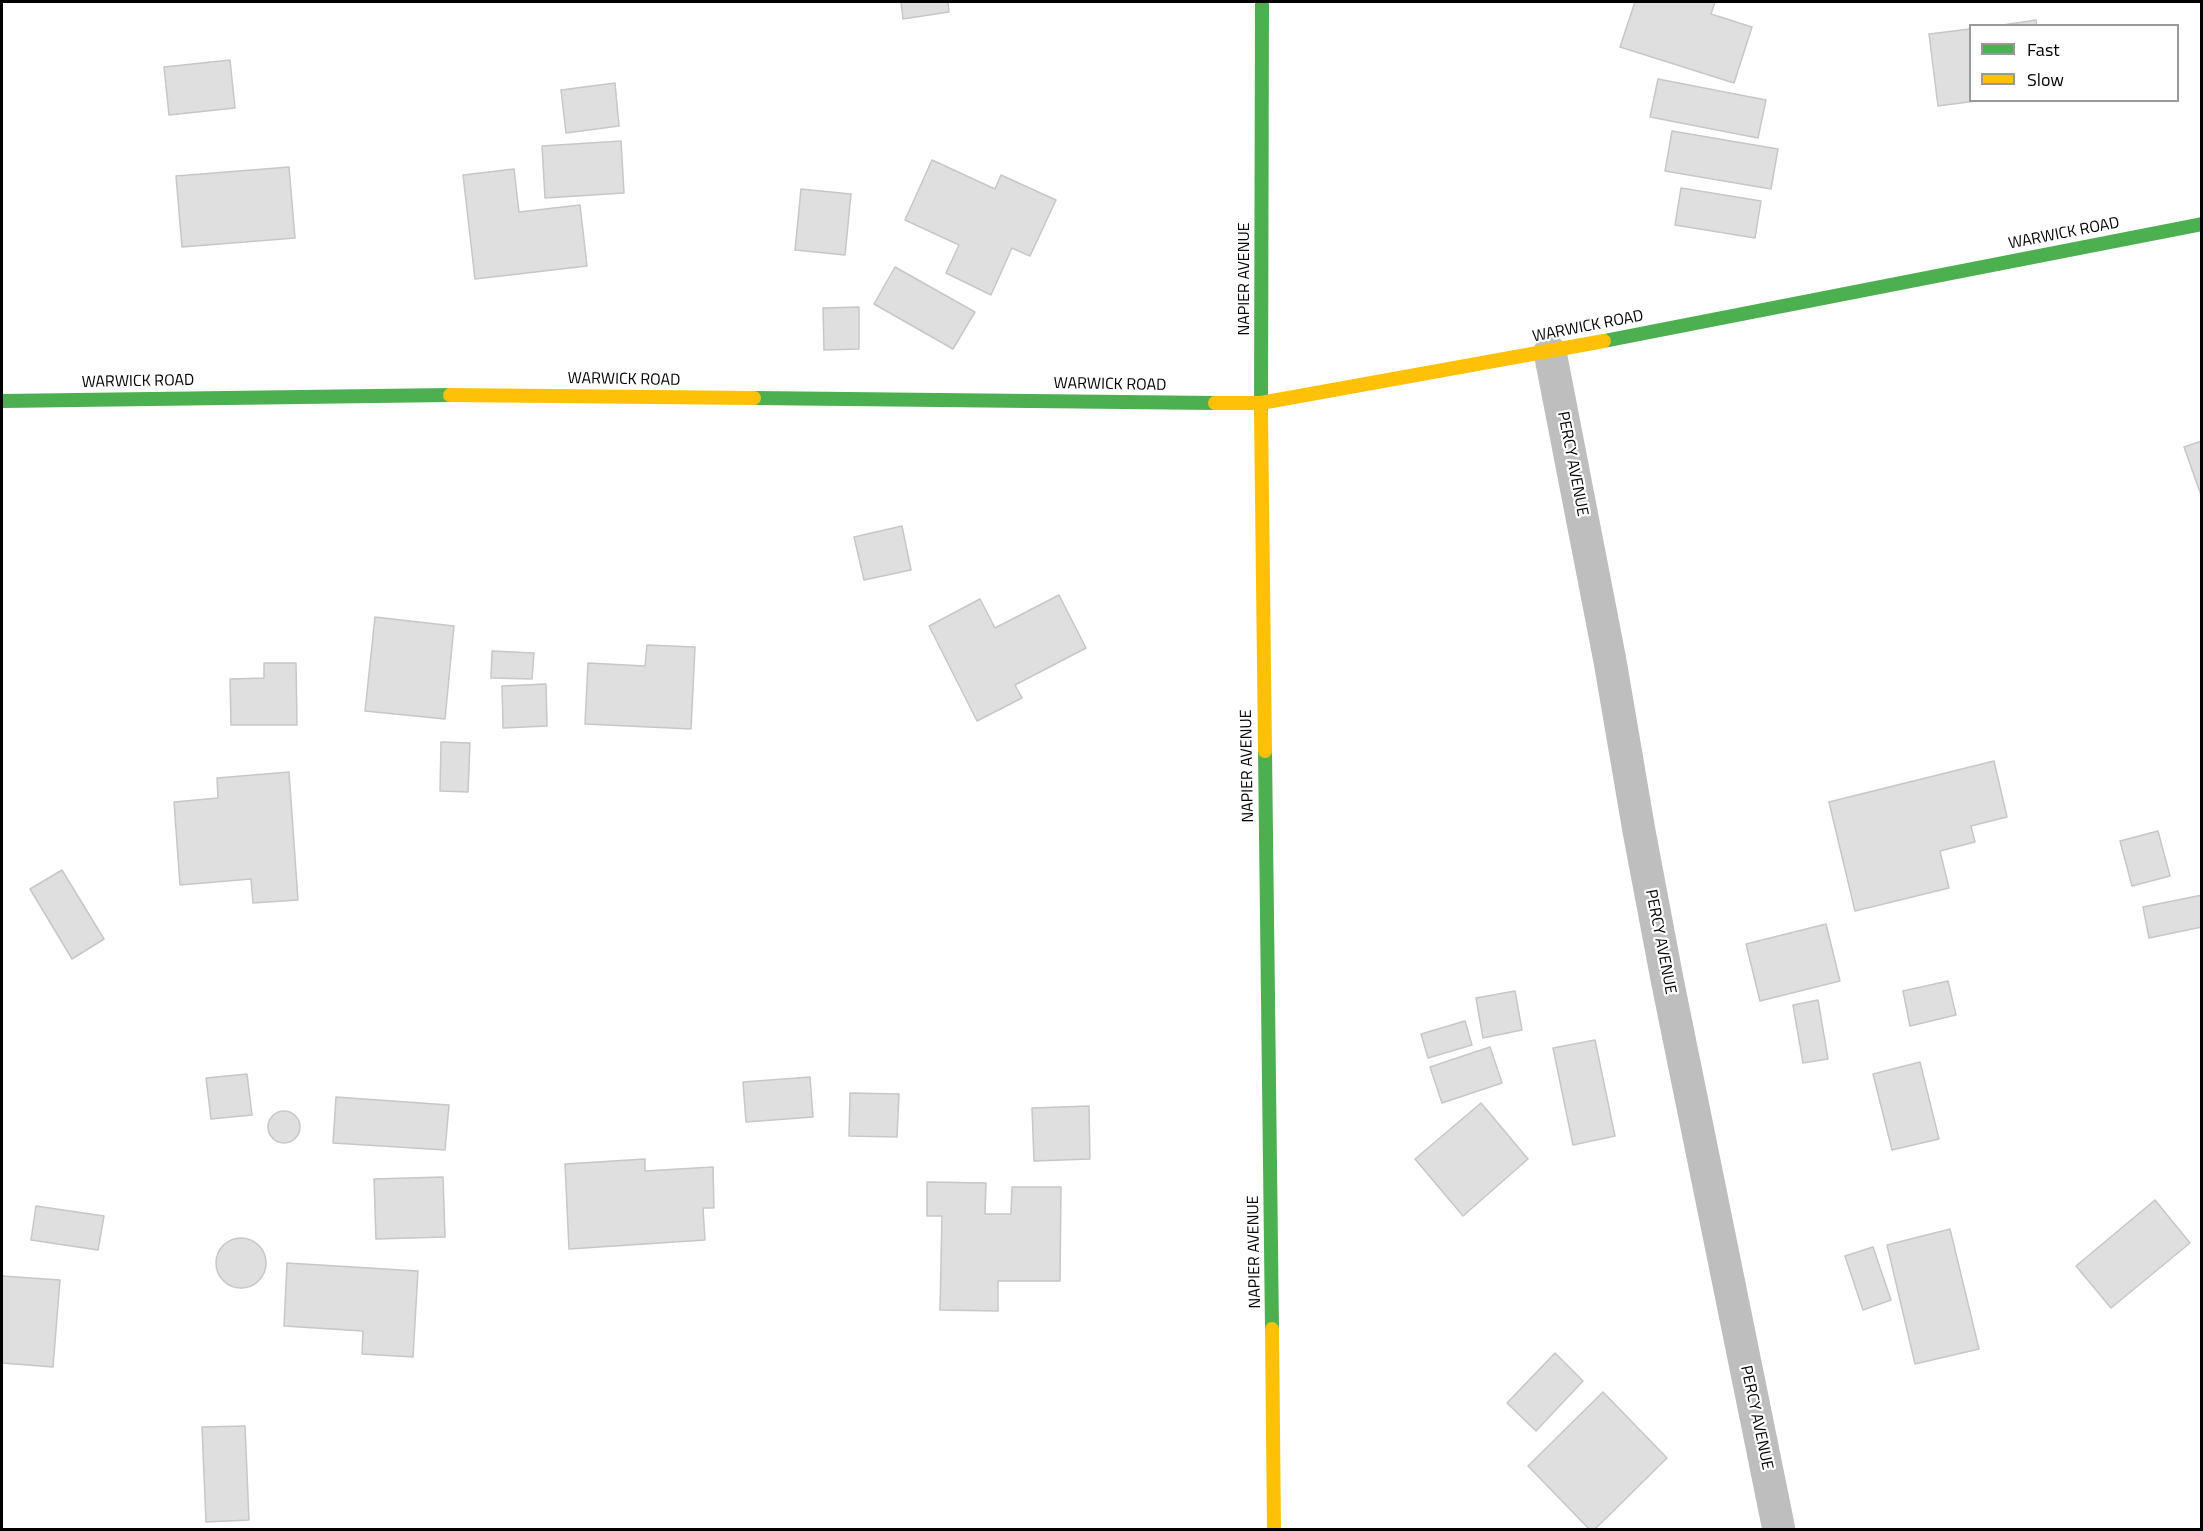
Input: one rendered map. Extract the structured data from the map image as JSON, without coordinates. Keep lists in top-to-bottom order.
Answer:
{
  "streets": {
    "street": ["WARWICK ROAD", "NAPIER AVENUE", "PERCY AVENUE"]
  },
  "crossings": [
    ["WARWICK ROAD", "NAPIER AVENUE"],
    ["WARWICK ROAD", "PERCY AVENUE"]
  ],
  "legend": ["Fast", "Slow"]
}
